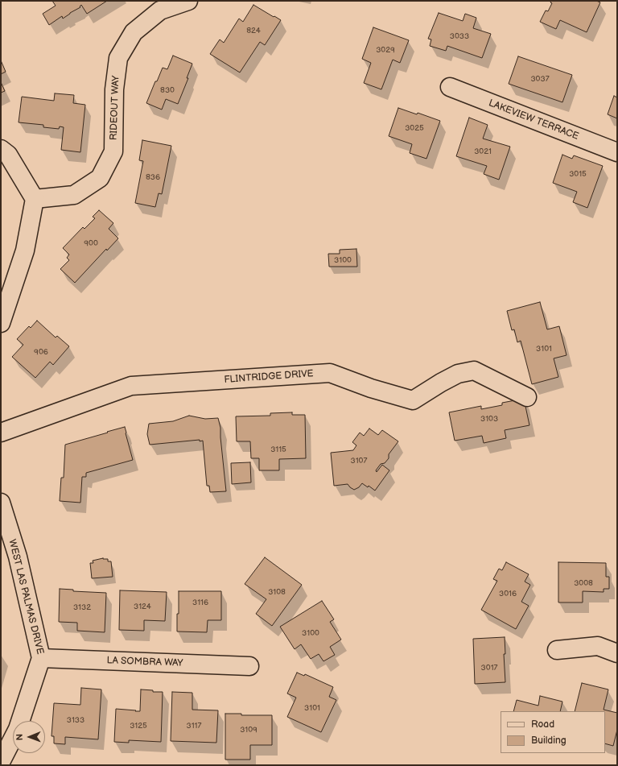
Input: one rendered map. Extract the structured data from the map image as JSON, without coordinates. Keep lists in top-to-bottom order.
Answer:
{
  "streets": {
    "street": [
      "RIDEOUT WAY",
      "LAKEVIEW TERRACE",
      "FLINTRIDGE DRIVE",
      "WEST LAS PALMAS DRIVE",
      "LA SOMBRA WAY"
    ]
  },
  "crossings": [
    ["WEST LAS PALMAS DRIVE", "LA SOMBRA WAY"]
  ],
  "house_numbers": [
    "824",
    "3033",
    "3029",
    "3037",
    "830",
    "3025",
    "3021",
    "3015",
    "836",
    "900",
    "3100",
    "3101",
    "906",
    "3103",
    "3115",
    "3107",
    "3008",
    "3108",
    "3016",
    "3116",
    "3124",
    "3132",
    "3100",
    "3017",
    "3101",
    "3133",
    "3125",
    "3117",
    "3109"
  ],
  "legend": ["Road", "Building"],
  "north": "left"
}
